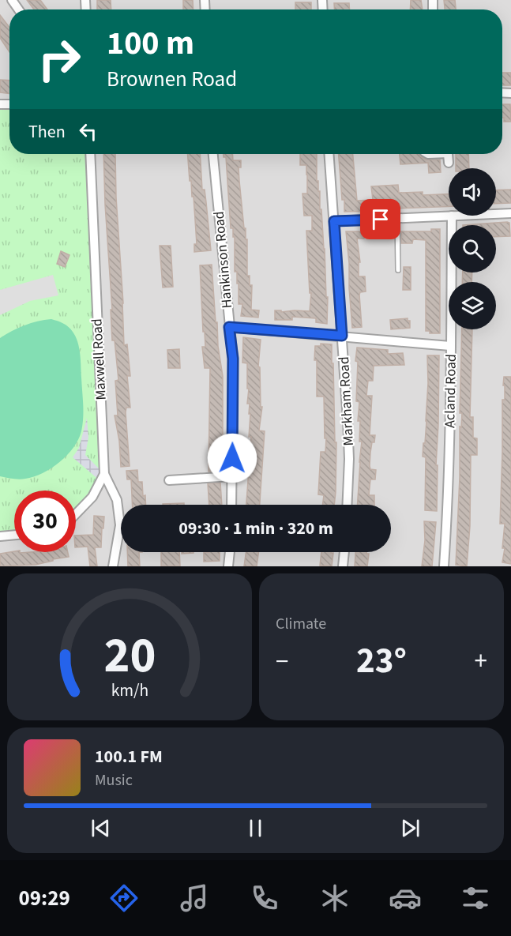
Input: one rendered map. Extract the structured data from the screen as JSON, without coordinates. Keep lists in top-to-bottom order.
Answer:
{
  "streets": {
    "street": [
      "Hankinson Road",
      "Maxwell Road",
      "Acland Road",
      "Markham Road"
    ]
  },
  "page": {
    "turn": ["100 m", "Brownen Road"],
    "then": "Then",
    "limit": "30",
    "trip": "09:30 · 1 min · 320 m",
    "tile": "Climate",
    "heat": ["−", "23°", "+"],
    "song": ["100.1 FM", "Music"],
    "tabs": "09:29",
    "gauge": ["20", "km/h"]
  }
}
